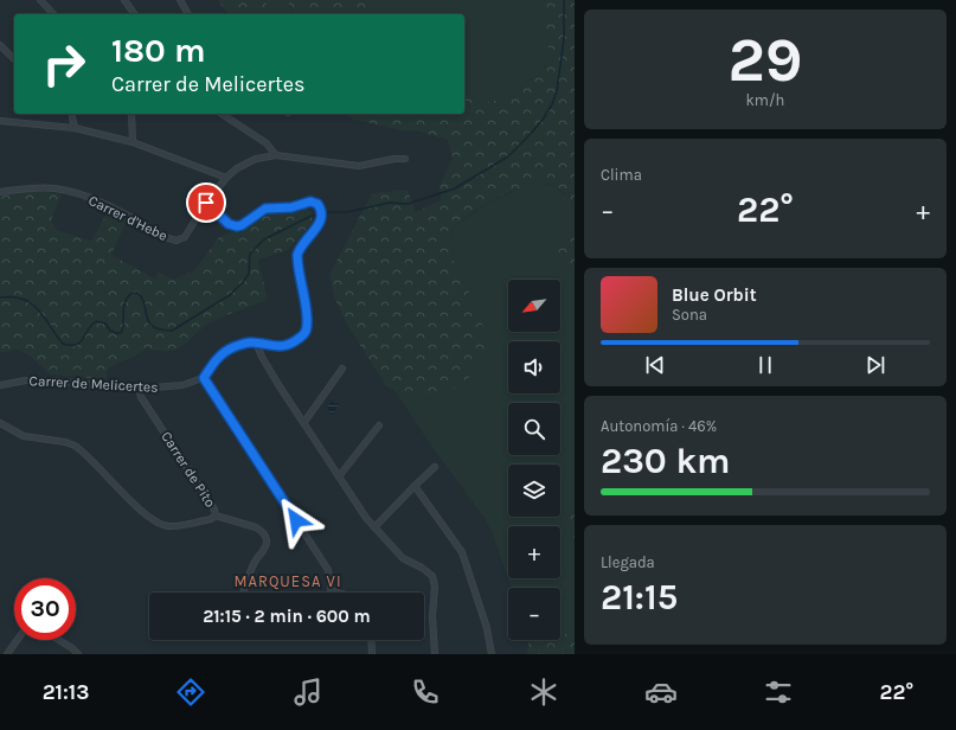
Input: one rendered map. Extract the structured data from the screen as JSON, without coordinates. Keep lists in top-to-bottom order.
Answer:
{
  "streets": {
    "street": ["Carrer d'Hebe", "Carrer de Melicertes", "Carrer de Pito"]
  },
  "crossings": [
    ["Carrer de Melicertes", "Carrer de Pito"]
  ],
  "districts": ["MARQUESA VI"],
  "north": "bottom left",
  "page": {
    "tile": [
      ["29", "km/h"],
      "Clima",
      ["Autonomía · 46%", "230 km"],
      ["Llegada", "21:15"]
    ],
    "turn": ["180 m", "Carrer de Melicertes"],
    "heat": ["−", "22°", "+"],
    "song": ["Blue Orbit", "Sona"],
    "map_buttons": ["+", "−"],
    "limit": "30",
    "trip": "21:15 · 2 min · 600 m",
    "tabs": ["21:13", "22°"]
  }
}
